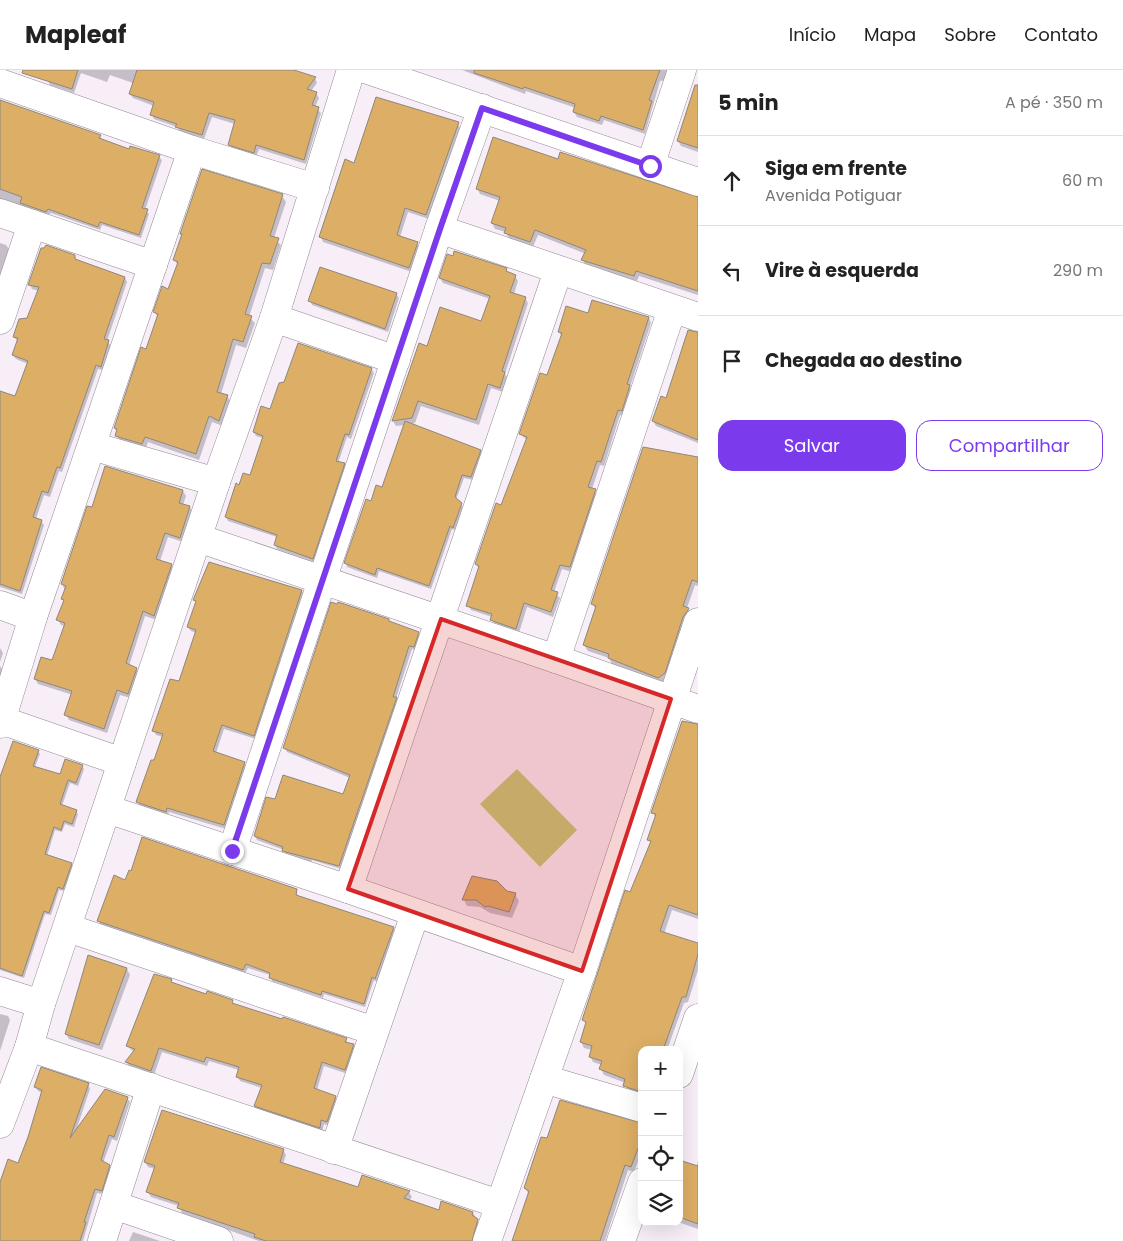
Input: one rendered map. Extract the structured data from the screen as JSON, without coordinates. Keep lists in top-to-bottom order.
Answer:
{
  "page": {
    "header": "Mapleaf",
    "nav": [
      "Início",
      "Mapa",
      "Sobre",
      "Contato"
    ],
    "heading": ["5 min", "A pé · 350 m"],
    "list": [
      ["Siga em frente", "Avenida Potiguar", "60 m"],
      ["Vire à esquerda", "290 m"],
      "Chegada ao destino"
    ],
    "buttons": ["Salvar", "Compartilhar"],
    "map_buttons": ["+", "−"]
  }
}
